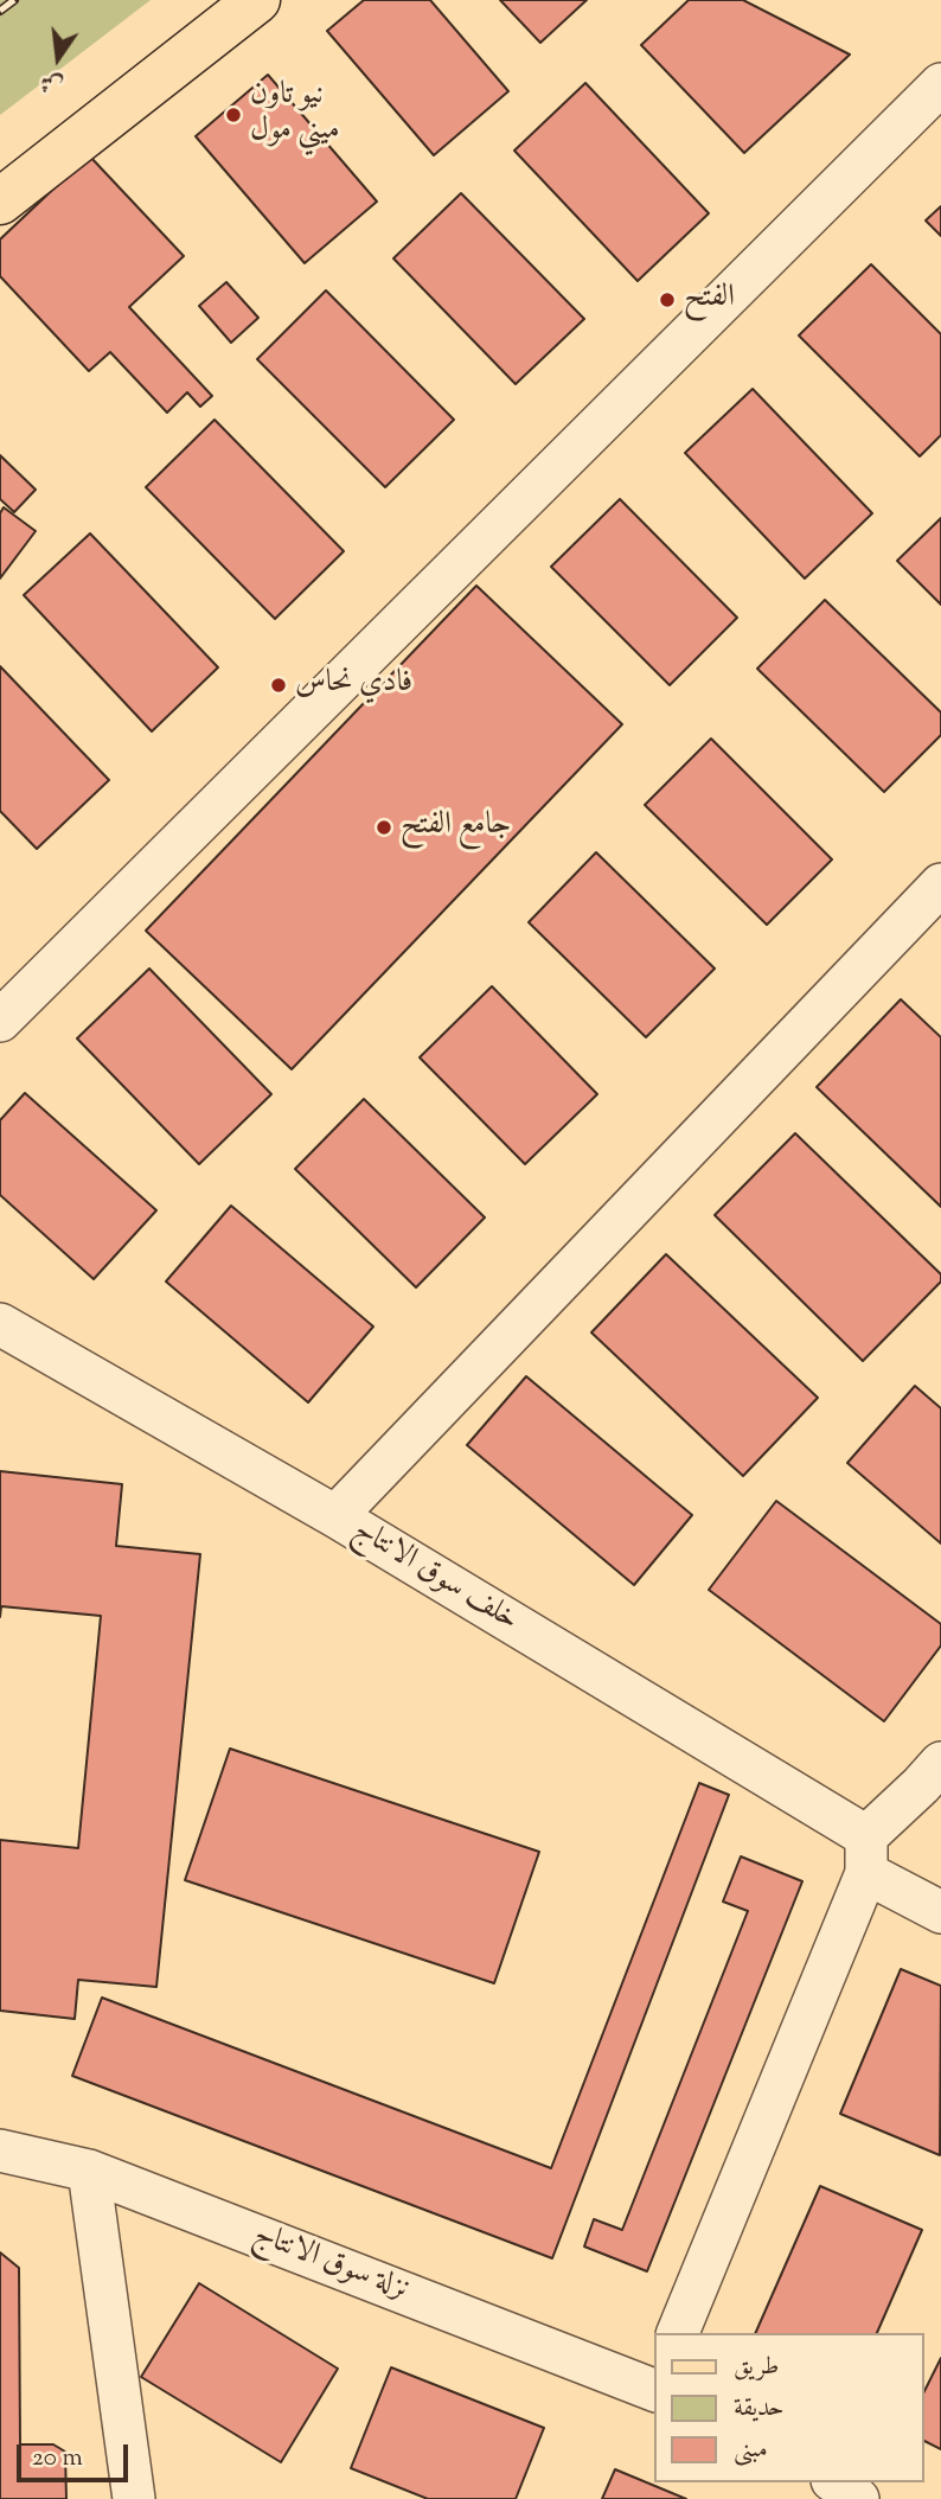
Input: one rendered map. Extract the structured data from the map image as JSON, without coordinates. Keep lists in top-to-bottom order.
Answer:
{
  "streets": {
    "street": ["خلف سوق الانتاج", "نزلة سوق الانتاج"]
  },
  "places": [
    "نيو تاون ميني مول",
    "الفتح",
    "فادي نحاس",
    "جامع الفتح"
  ],
  "legend": ["طريق", "حديقة", "مبنى"],
  "scale_bar": "20 m",
  "north": "bottom"
}
